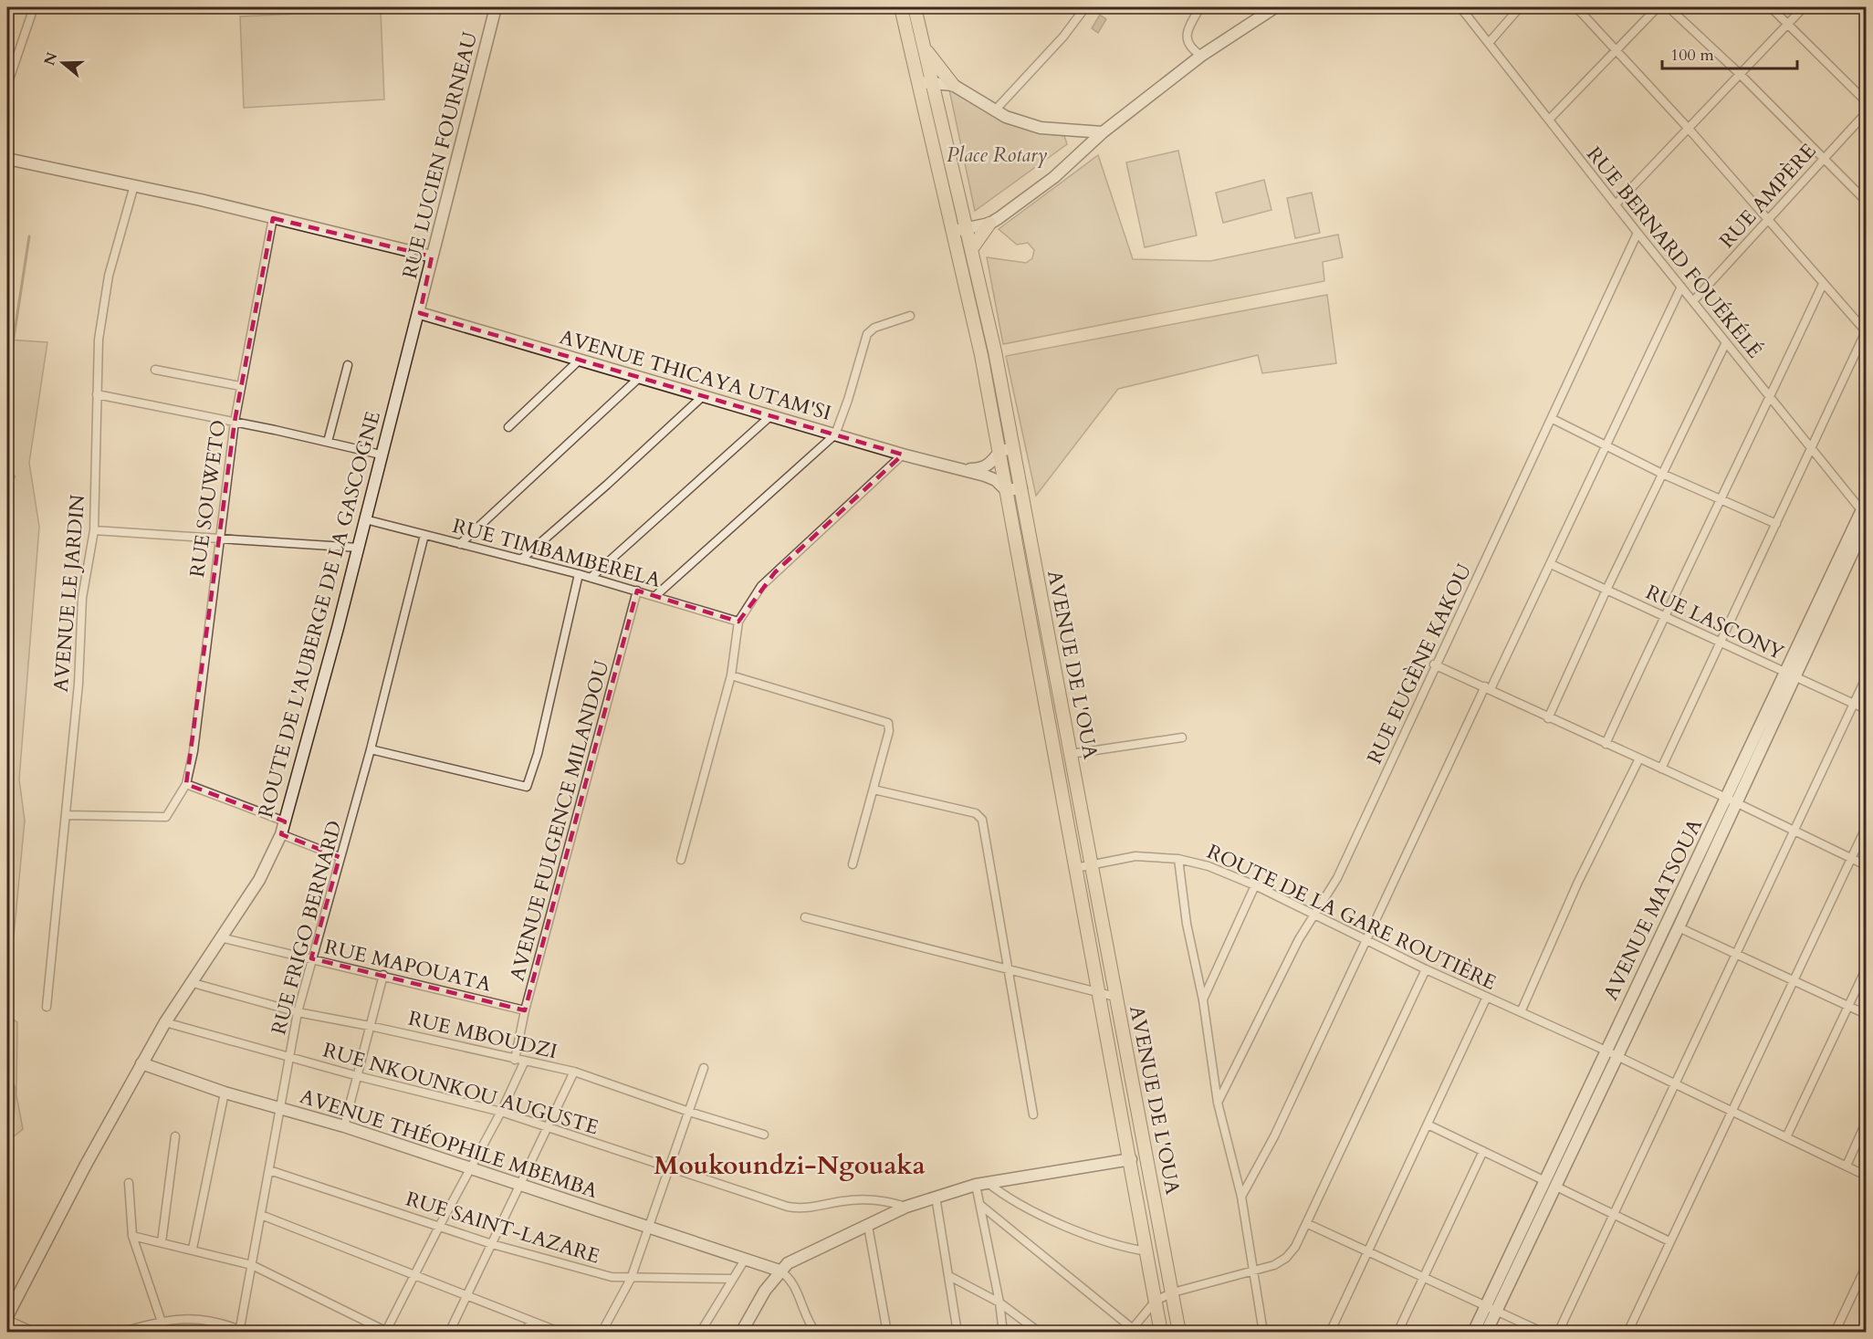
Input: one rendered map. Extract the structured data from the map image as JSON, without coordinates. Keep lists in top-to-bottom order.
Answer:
{
  "streets": {
    "main road": ["AVENUE DE L'OUA"],
    "street": [
      "RUE LUCIEN FOURNEAU",
      "RUE AMPÈRE",
      "RUE BERNARD FOUÉKÉLÉ",
      "AVENUE THICAYA UTAM'SI",
      "RUE SOUWETO",
      "RUE TIMBAMBERELA",
      "AVENUE LE JARDIN",
      "ROUTE DE L'AUBERGE DE LA GASCOGNE",
      "RUE LASCONY",
      "RUE EUGÈNE KAKOU",
      "AVENUE FULGENCE MILANDOU",
      "AVENUE MATSOUA",
      "ROUTE DE LA GARE ROUTIÈRE",
      "RUE FRIGO BERNARD",
      "RUE MAPOUATA",
      "RUE MBOUDZI",
      "RUE NKOUNKOU AUGUSTE",
      "AVENUE THÉOPHILE MBEMBA",
      "RUE SAINT-LAZARE"
    ]
  },
  "crossings": [
    ["RUE LUCIEN FOURNEAU", "AVENUE THICAYA UTAM'SI"],
    ["RUE LUCIEN FOURNEAU", "ROUTE DE L'AUBERGE DE LA GASCOGNE"],
    ["RUE AMPÈRE", "RUE BERNARD FOUÉKÉLÉ"],
    ["RUE BERNARD FOUÉKÉLÉ", "RUE EUGÈNE KAKOU"],
    ["RUE BERNARD FOUÉKÉLÉ", "AVENUE MATSOUA"],
    ["AVENUE THICAYA UTAM'SI", "ROUTE DE L'AUBERGE DE LA GASCOGNE"],
    ["AVENUE THICAYA UTAM'SI", "AVENUE DE L'OUA"],
    ["RUE SOUWETO", "AVENUE LE JARDIN"],
    ["RUE TIMBAMBERELA", "ROUTE DE L'AUBERGE DE LA GASCOGNE"],
    ["RUE TIMBAMBERELA", "AVENUE FULGENCE MILANDOU"],
    ["RUE TIMBAMBERELA", "RUE FRIGO BERNARD"],
    ["ROUTE DE L'AUBERGE DE LA GASCOGNE", "RUE MAPOUATA"],
    ["ROUTE DE L'AUBERGE DE LA GASCOGNE", "RUE MBOUDZI"],
    ["ROUTE DE L'AUBERGE DE LA GASCOGNE", "RUE NKOUNKOU AUGUSTE"],
    ["ROUTE DE L'AUBERGE DE LA GASCOGNE", "AVENUE THÉOPHILE MBEMBA"],
    ["RUE LASCONY", "AVENUE MATSOUA"],
    ["RUE EUGÈNE KAKOU", "ROUTE DE LA GARE ROUTIÈRE"],
    ["AVENUE DE L'OUA", "ROUTE DE LA GARE ROUTIÈRE"],
    ["AVENUE FULGENCE MILANDOU", "RUE MAPOUATA"],
    ["AVENUE FULGENCE MILANDOU", "RUE MBOUDZI"],
    ["AVENUE MATSOUA", "ROUTE DE LA GARE ROUTIÈRE"],
    ["RUE FRIGO BERNARD", "RUE MAPOUATA"],
    ["RUE FRIGO BERNARD", "RUE MBOUDZI"],
    ["RUE FRIGO BERNARD", "RUE NKOUNKOU AUGUSTE"],
    ["RUE FRIGO BERNARD", "AVENUE THÉOPHILE MBEMBA"],
    ["RUE FRIGO BERNARD", "RUE SAINT-LAZARE"]
  ],
  "districts": ["Moukoundzi-Ngouaka"],
  "parks": ["Place Rotary"],
  "scale_bar": "100 m",
  "north": "left"
}
